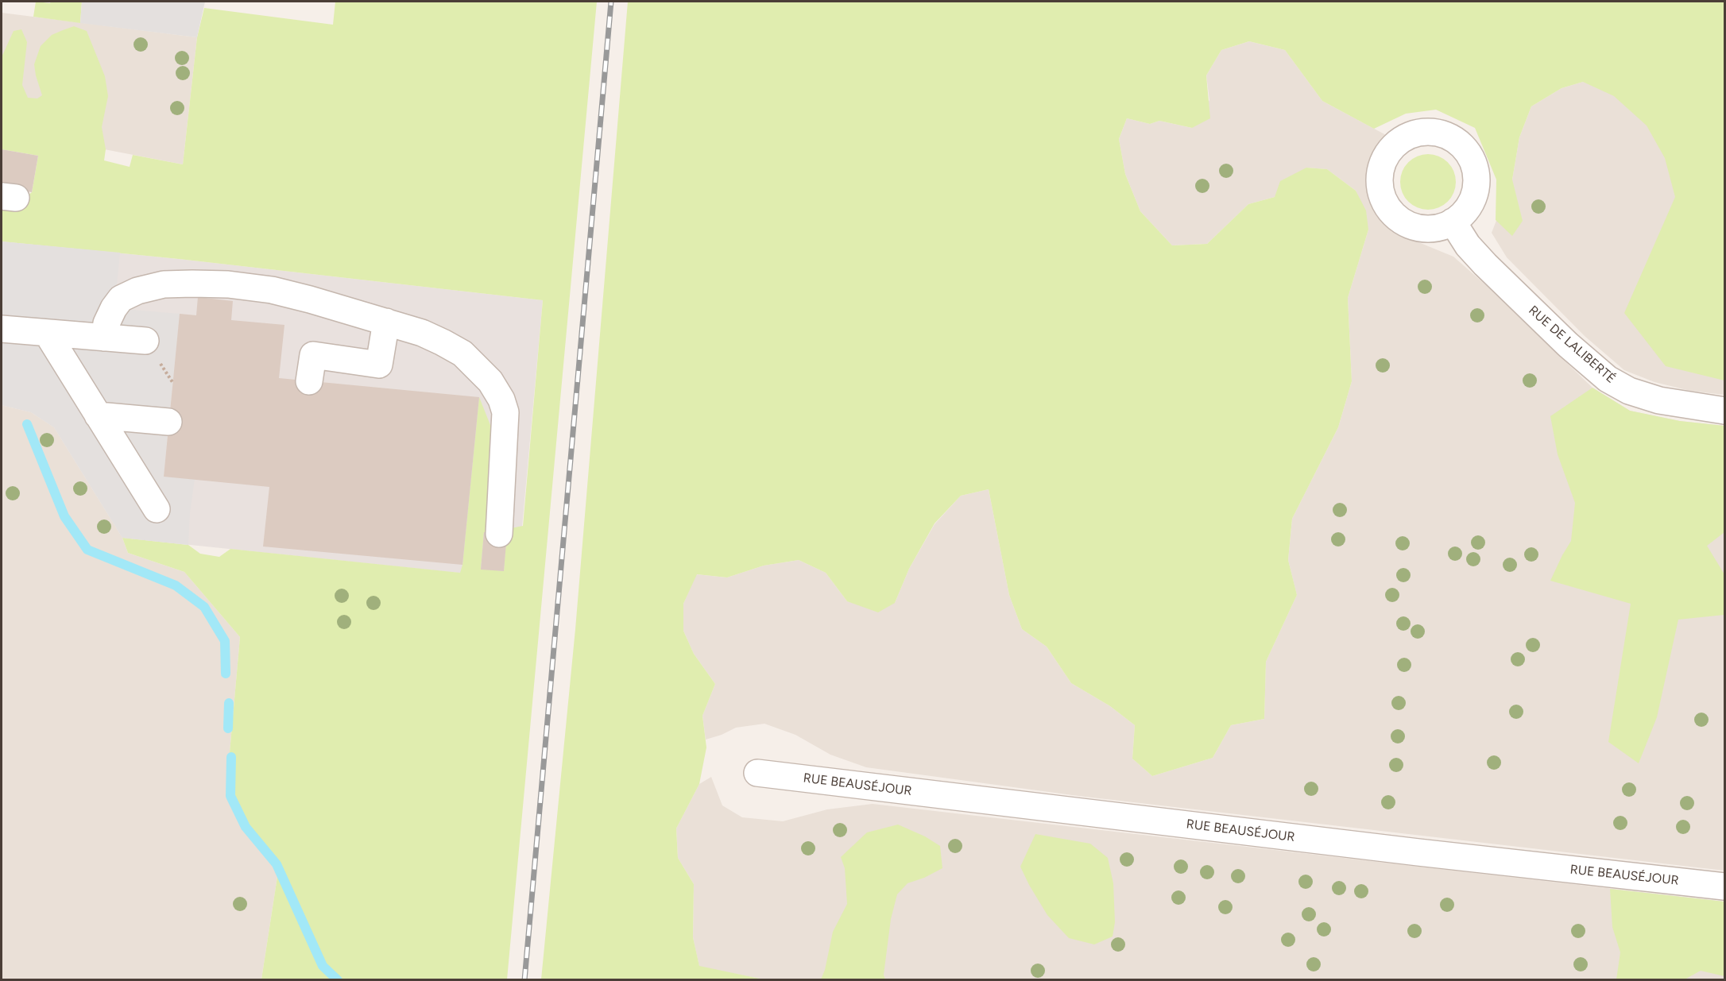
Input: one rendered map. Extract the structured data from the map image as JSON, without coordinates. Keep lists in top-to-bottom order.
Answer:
{
  "streets": {
    "street": ["RUE DE LALIBERTÉ", "RUE BEAUSÉJOUR"]
  }
}
